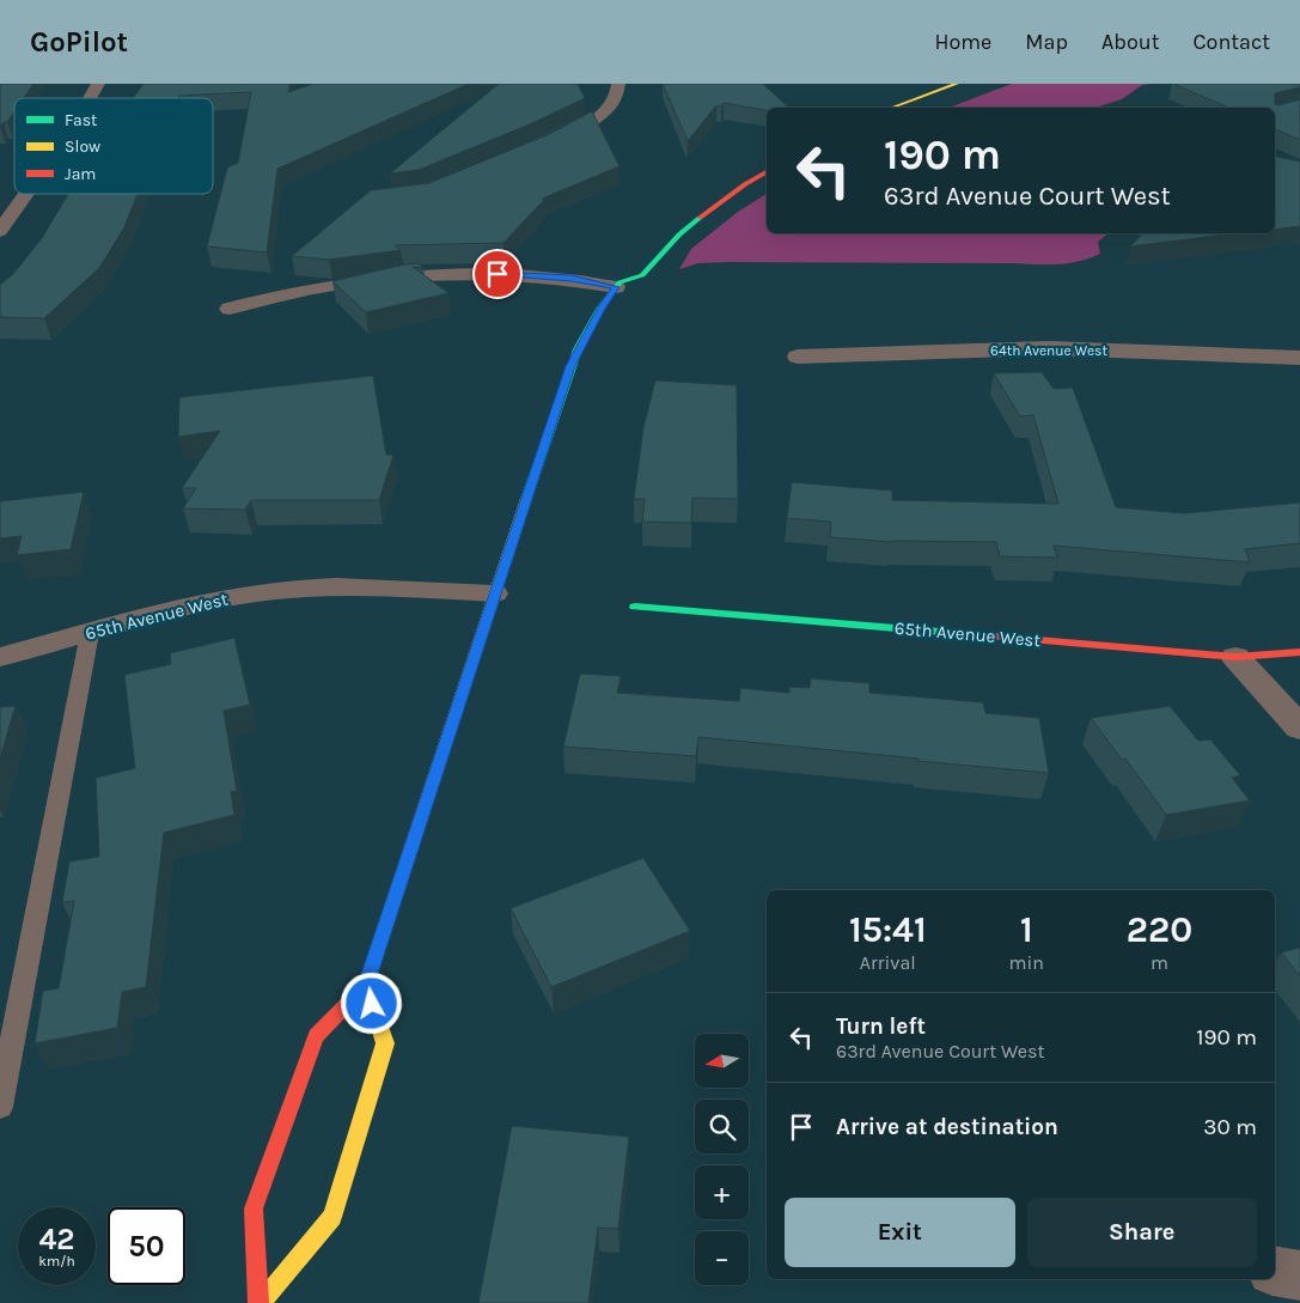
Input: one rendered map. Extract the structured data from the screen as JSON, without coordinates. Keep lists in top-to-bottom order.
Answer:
{
  "streets": {
    "main road": ["65th Avenue West"],
    "street": ["64th Avenue West"]
  },
  "legend": ["Fast", "Slow", "Jam"],
  "north": "left",
  "page": {
    "header": "GoPilot",
    "nav": [
      "Home",
      "Map",
      "About",
      "Contact"
    ],
    "turn": ["190 m", "63rd Avenue Court West"],
    "eta": [
      "15:41",
      "Arrival",
      "1",
      "min",
      "220",
      "m"
    ],
    "list": [
      {
        "name": "Turn left",
        "note": "63rd Avenue Court West",
        "value": "190 m"
      },
      {
        "name": "Arrive at destination",
        "value": "30 m"
      }
    ],
    "map_buttons": ["+", "−"],
    "buttons": ["Exit", "Share"],
    "speed": "42 km/h",
    "limit": "50"
  }
}
